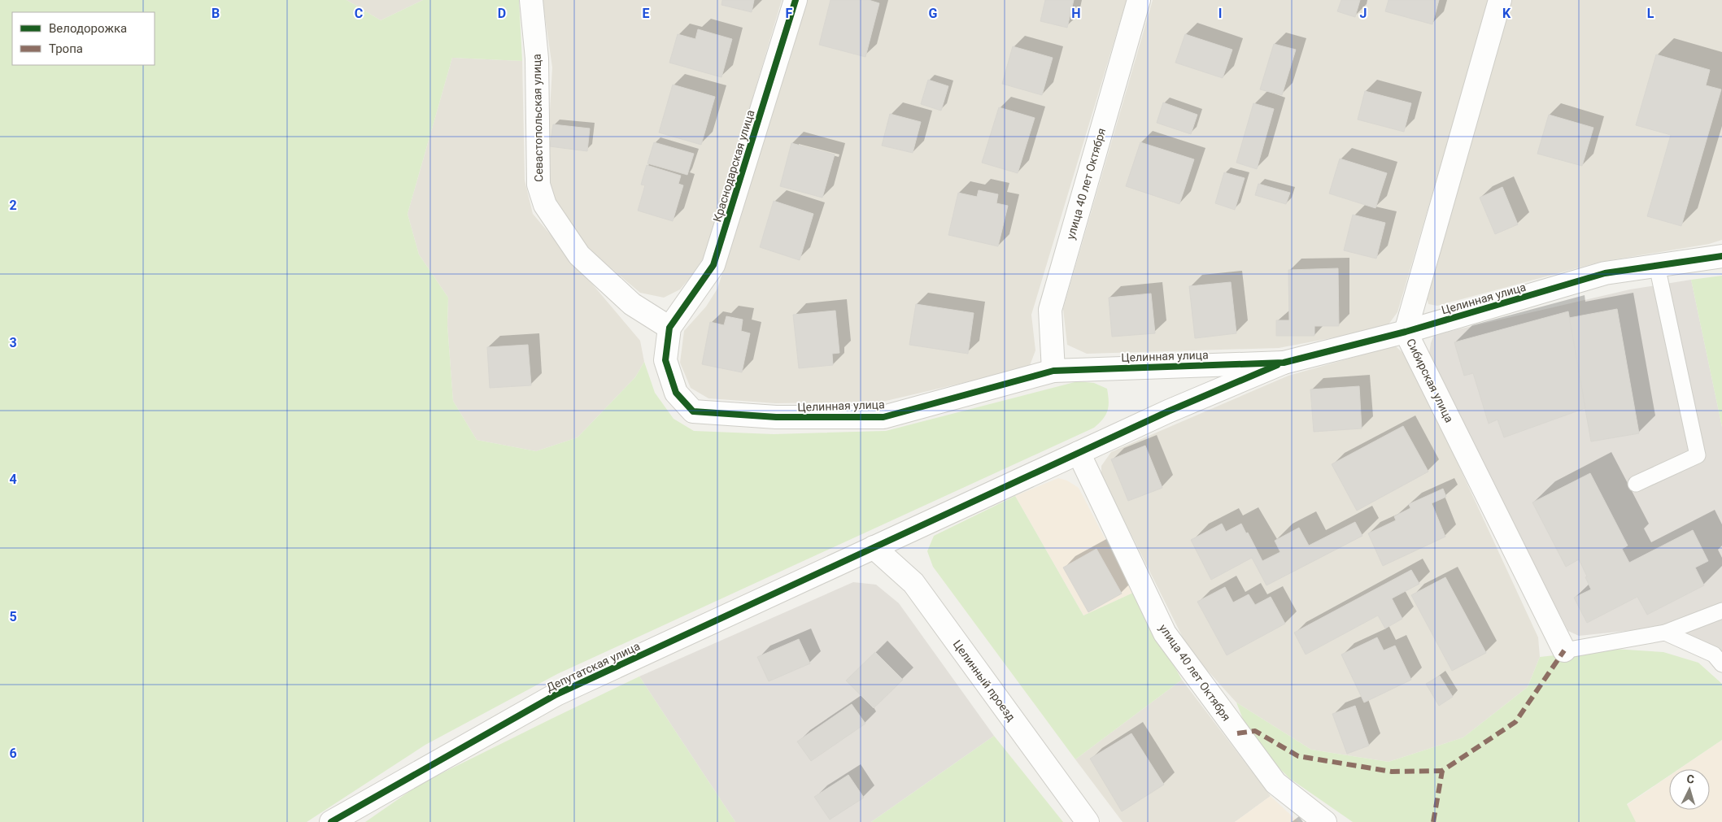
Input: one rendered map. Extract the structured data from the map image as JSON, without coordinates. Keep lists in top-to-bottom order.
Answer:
{
  "streets": {
    "street": [
      "Севастопольская улица",
      "Краснодарская улица",
      "улица 40 лет Октября",
      "Целинная улица",
      "Сибирская улица",
      "Депутатская улица",
      "Целинный проезд"
    ]
  },
  "crossings": [
    ["Севастопольская улица", "Краснодарская улица"],
    ["Севастопольская улица", "Целинная улица"],
    ["Краснодарская улица", "Целинная улица"],
    ["улица 40 лет Октября", "Целинная улица"],
    ["улица 40 лет Октября", "Депутатская улица"],
    ["Целинная улица", "Сибирская улица"],
    ["Целинная улица", "Депутатская улица"],
    ["Депутатская улица", "Целинный проезд"]
  ],
  "legend": ["Велодорожка", "Тропа"],
  "north": "top",
  "grid": {
    "columns": [
      "B",
      "C",
      "D",
      "E",
      "F",
      "G",
      "H",
      "I",
      "J",
      "K",
      "L"
    ],
    "rows": [
      "2",
      "3",
      "4",
      "5",
      "6"
    ]
  }
}
